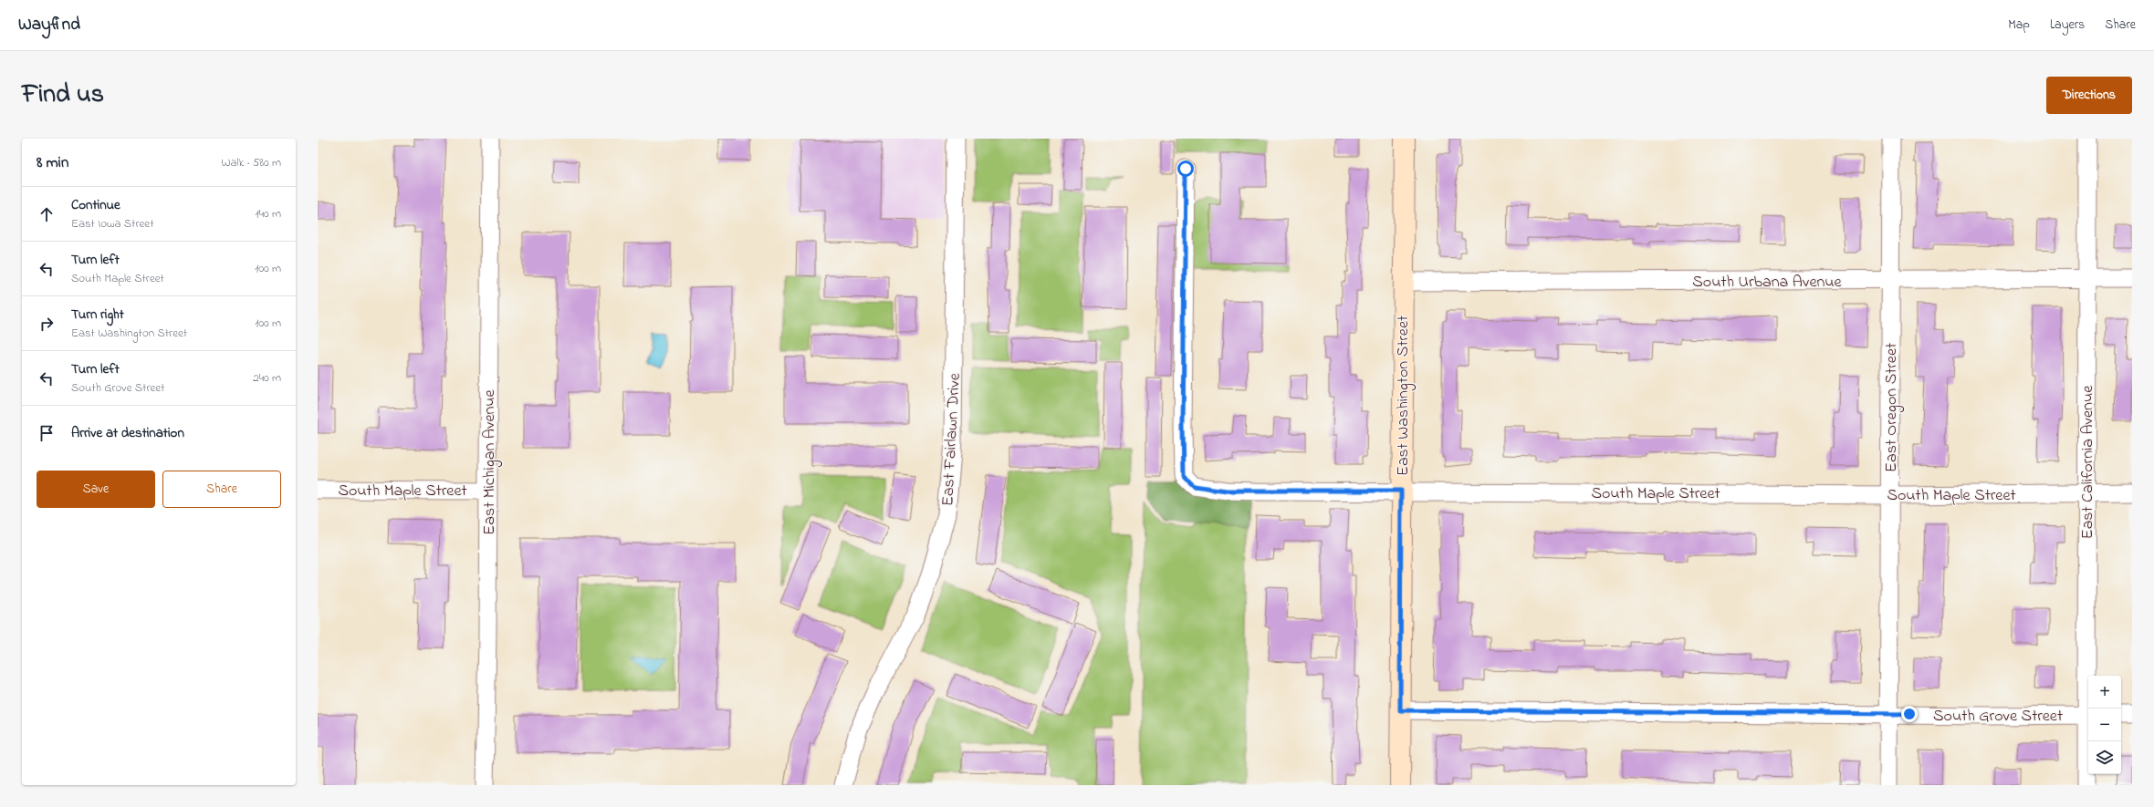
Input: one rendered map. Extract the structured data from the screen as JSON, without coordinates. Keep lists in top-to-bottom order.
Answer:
{
  "streets": {
    "main road": ["East Washington Street"],
    "street": [
      "South Urbana Avenue",
      "East Oregon Street",
      "East Fairlawn Drive",
      "East Michigan Avenue",
      "East California Avenue",
      "South Maple Street",
      "South Grove Street"
    ]
  },
  "crossings": [
    ["South Urbana Avenue", "East Washington Street"],
    ["South Urbana Avenue", "East Oregon Street"],
    ["South Urbana Avenue", "East California Avenue"],
    ["East Washington Street", "South Maple Street"],
    ["East Washington Street", "South Grove Street"],
    ["East Oregon Street", "South Maple Street"],
    ["East Oregon Street", "South Grove Street"],
    ["East Michigan Avenue", "South Maple Street"],
    ["East California Avenue", "South Maple Street"]
  ],
  "page": {
    "header": "Wayfind",
    "nav": ["Map", "Layers", "Share"],
    "title": "Find us",
    "buttons": [
      "Directions",
      ["Save", "Share"]
    ],
    "heading": ["8 min", "Walk · 580 m"],
    "list": [
      ["Continue", "East Iowa Street", "140 m"],
      ["Turn left", "South Maple Street", "100 m"],
      ["Turn right", "East Washington Street", "100 m"],
      ["Turn left", "South Grove Street", "240 m"],
      "Arrive at destination"
    ],
    "map_buttons": ["+", "−"]
  }
}
